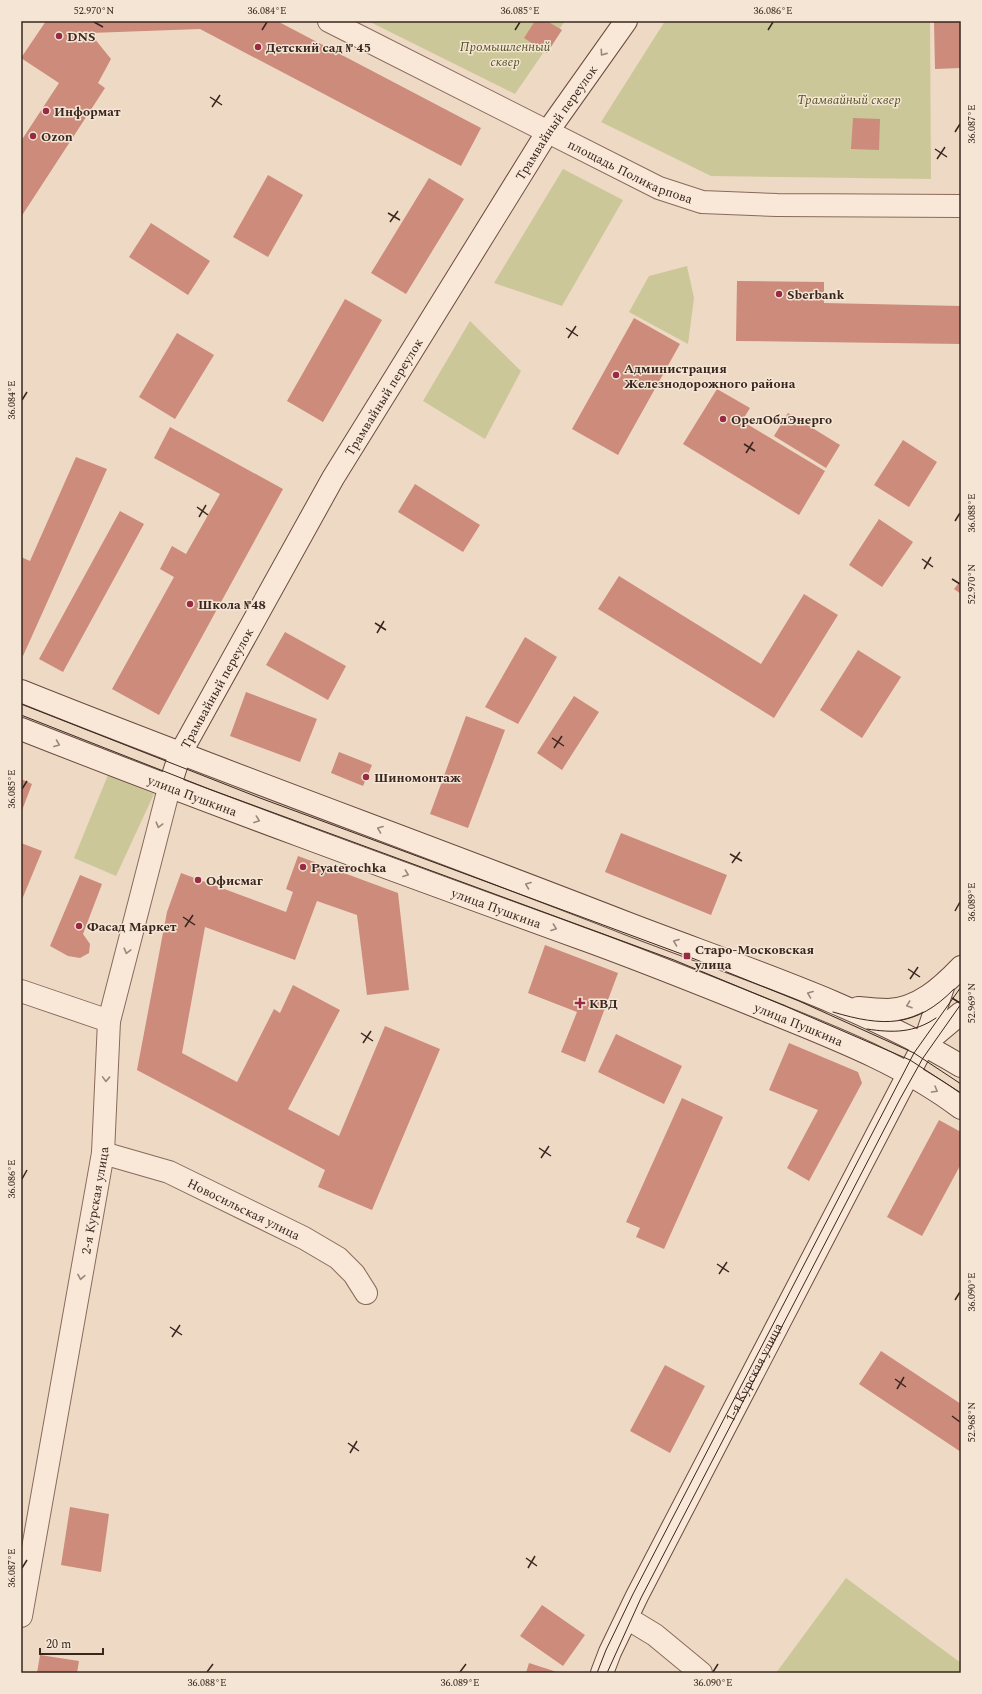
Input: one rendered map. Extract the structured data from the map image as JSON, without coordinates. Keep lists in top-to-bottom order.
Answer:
{
  "streets": {
    "main road": [
      "Трамвайный переулок",
      "площадь Поликарпова",
      "улица Пушкина",
      "2-я Курская улица",
      "Новосильская улица",
      "1-я Курская улица"
    ]
  },
  "crossings": [
    ["Трамвайный переулок", "площадь Поликарпова"],
    ["Трамвайный переулок", "улица Пушкина"],
    ["Трамвайный переулок", "2-я Курская улица"],
    ["улица Пушкина", "2-я Курская улица"],
    ["улица Пушкина", "1-я Курская улица"],
    ["2-я Курская улица", "Новосильская улица"]
  ],
  "one_way": ["2-я Курская улица"],
  "parks": ["Промышленный сквер", "Трамвайный сквер"],
  "places": {
    "other": [
      "DNS",
      "Детский сад № 45",
      "Информат",
      "Ozon",
      "Sberbank",
      "Администрация Железнодорожного района",
      "ОрелОблЭнерго",
      "Школа №48",
      "Шиномонтаж",
      "Pyaterochka",
      "Офисмаг",
      "Фасад Маркет"
    ],
    "transit": ["Старо-Московская улица"],
    "health": ["КВД"]
  },
  "scale_bar": "20 m",
  "coordinates": [
    "52.970°N",
    "36.084°E",
    "36.085°E",
    "36.086°E",
    "36.087°E",
    "36.088°E",
    "36.089°E",
    "52.969°N",
    "36.090°E",
    "52.968°N"
  ]
}
